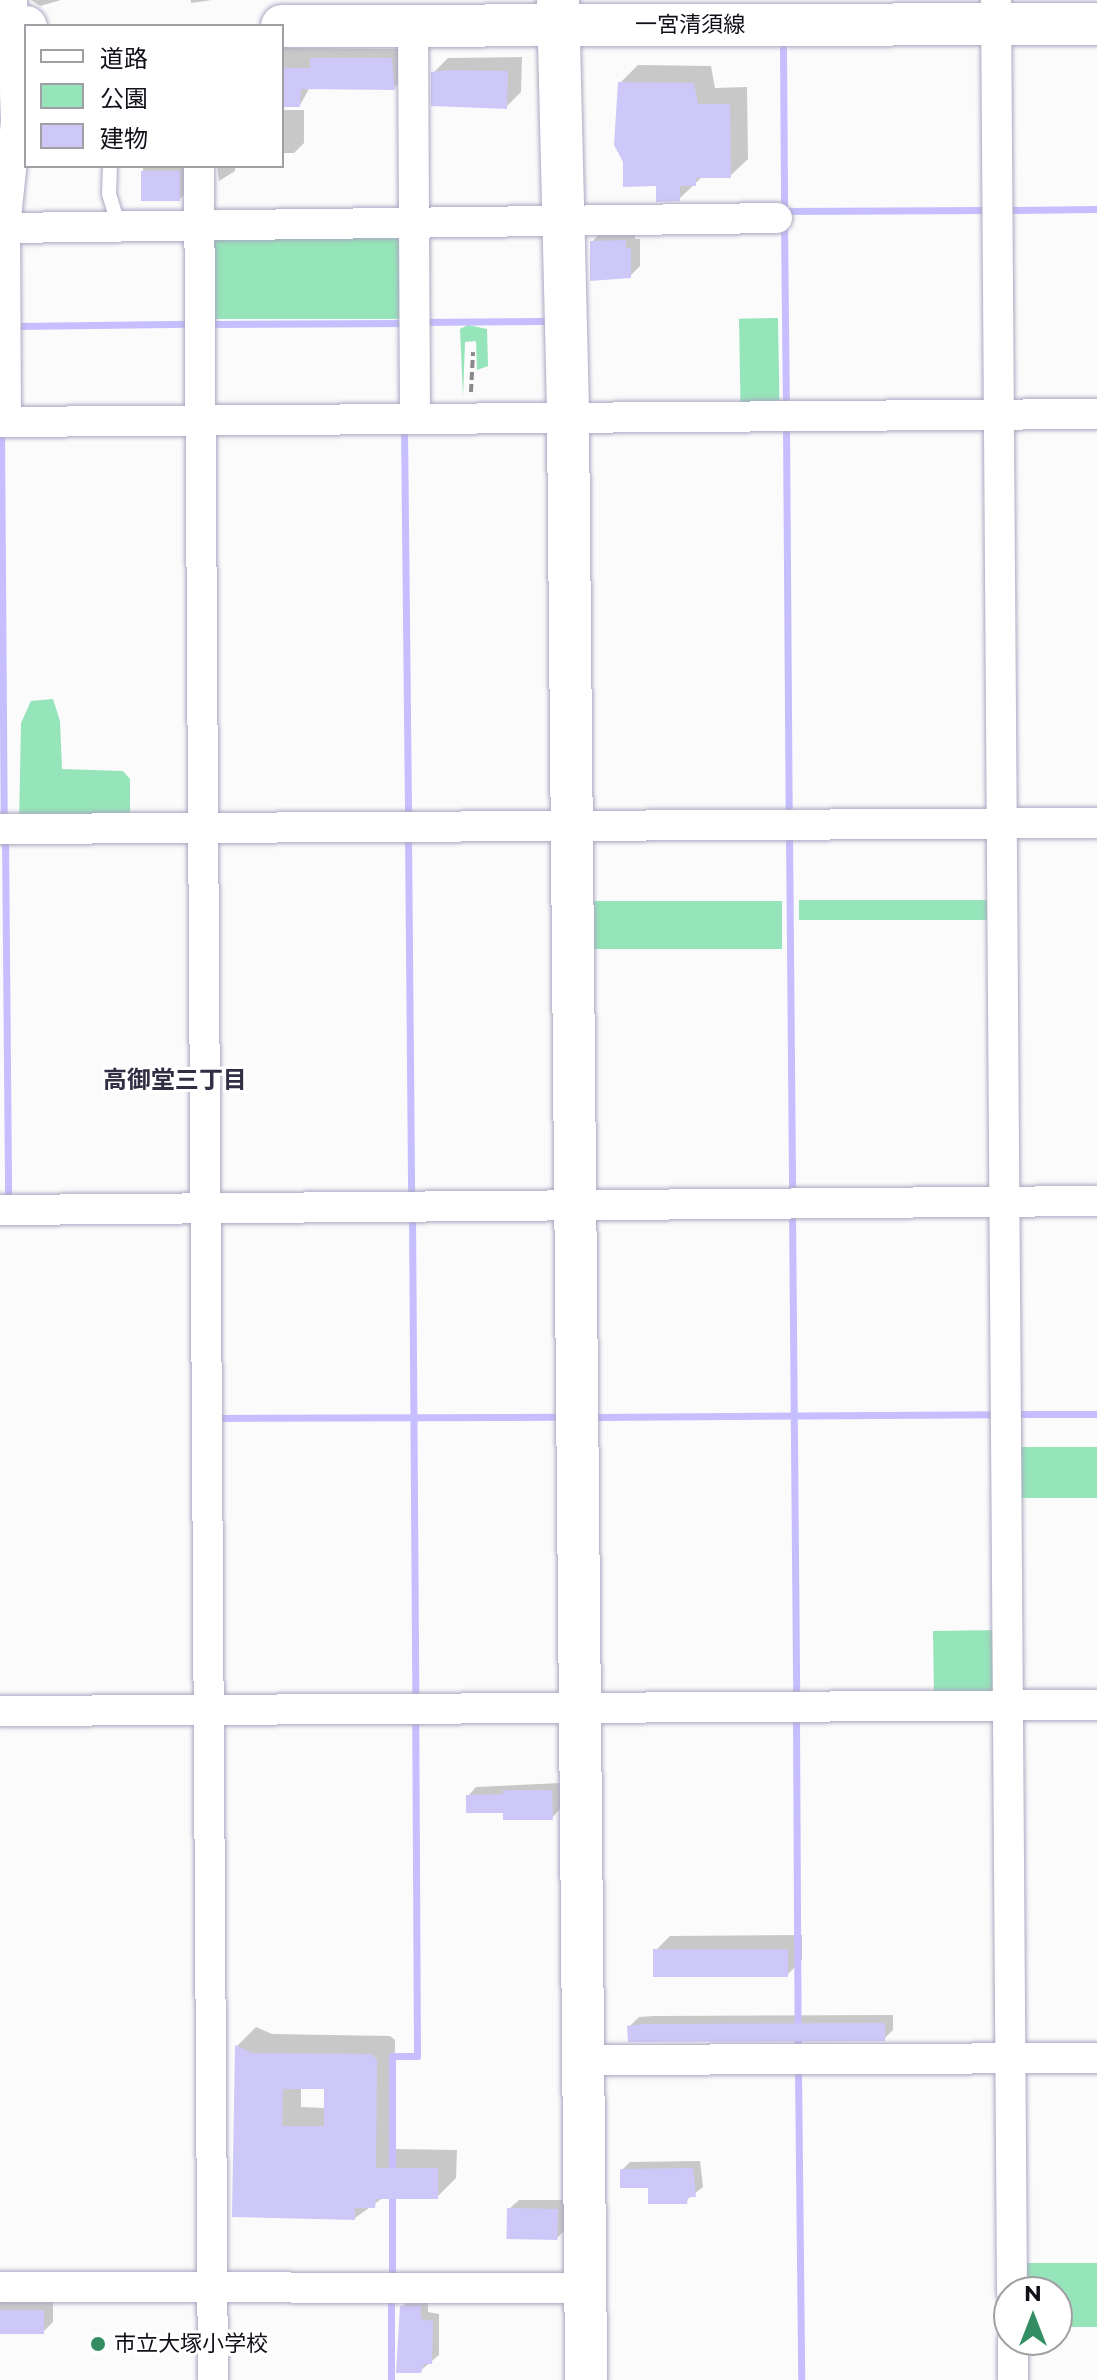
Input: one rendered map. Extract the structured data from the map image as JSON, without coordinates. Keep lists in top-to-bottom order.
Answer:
{
  "streets": {
    "street": ["一宮清須線"]
  },
  "districts": ["高御堂三丁目"],
  "places": ["市立大塚小学校"],
  "legend": ["道路", "公園", "建物"],
  "north": "top"
}
